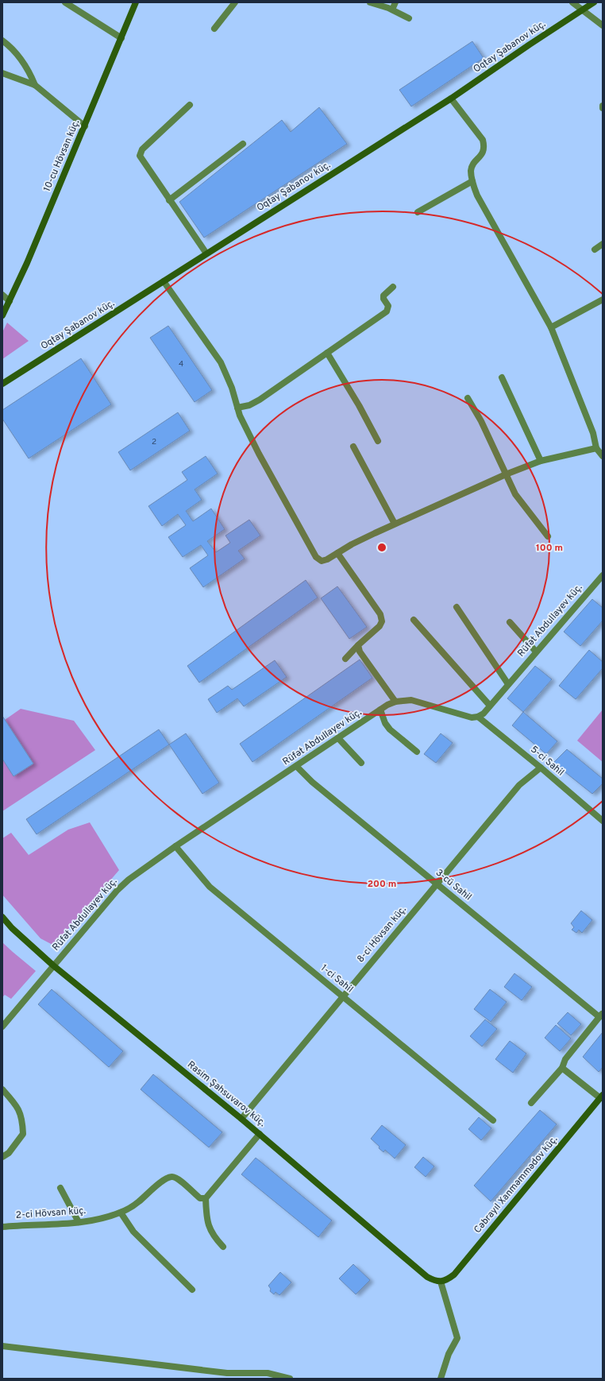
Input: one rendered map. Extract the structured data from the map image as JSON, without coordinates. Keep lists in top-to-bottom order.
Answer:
{
  "streets": {
    "street": [
      "Oqtay Şabanov küç.",
      "10-cu Hövsan küç.",
      "Rüfət Abdullayev küç.",
      "5-ci Sahil",
      "3-cü Sahil",
      "8-ci Hövsan küç.",
      "1-ci Sahil",
      "Rasim Şahsuvarov küç.",
      "Cəbrayıl Xanməmmədov küç.",
      "2-ci Hövsan küç."
    ]
  },
  "crossings": [
    ["Rüfət Abdullayev küç.", "5-ci Sahil"],
    ["Rüfət Abdullayev küç.", "3-cü Sahil"],
    ["Rüfət Abdullayev küç.", "1-ci Sahil"],
    ["Rüfət Abdullayev küç.", "Rasim Şahsuvarov küç."],
    ["5-ci Sahil", "8-ci Hövsan küç."],
    ["3-cü Sahil", "8-ci Hövsan küç."],
    ["8-ci Hövsan küç.", "1-ci Sahil"],
    ["8-ci Hövsan küç.", "Rasim Şahsuvarov küç."],
    ["Rasim Şahsuvarov küç.", "Cəbrayıl Xanməmmədov küç."]
  ],
  "house_numbers": ["4", "2"],
  "rings": ["100 m", "200 m"]
}
